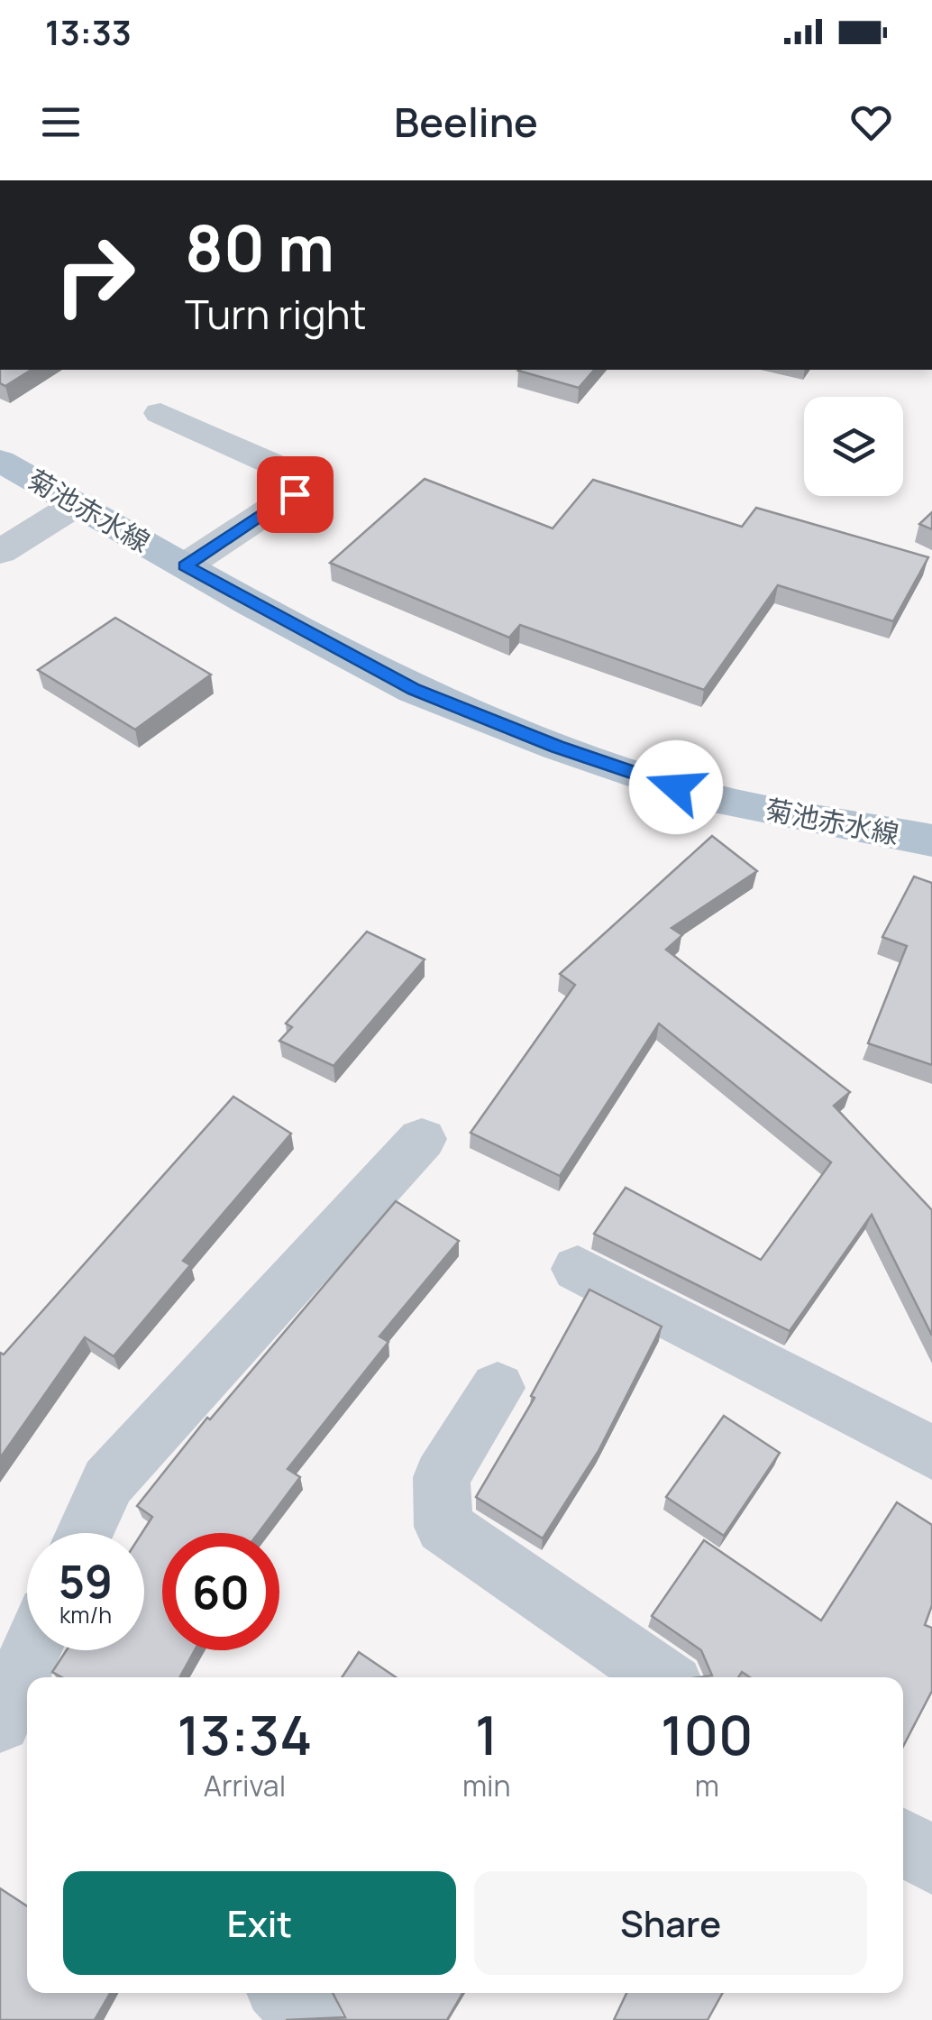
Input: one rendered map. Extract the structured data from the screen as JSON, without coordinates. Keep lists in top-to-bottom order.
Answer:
{
  "streets": {
    "main road": ["菊池赤水線"]
  },
  "page": {
    "status": "13:33",
    "header": "Beeline",
    "turn": ["80 m", "Turn right"],
    "speed": "59 km/h",
    "limit": "60",
    "eta": [
      "13:34",
      "Arrival",
      "1",
      "min",
      "100",
      "m"
    ],
    "buttons": ["Exit", "Share"]
  }
}
